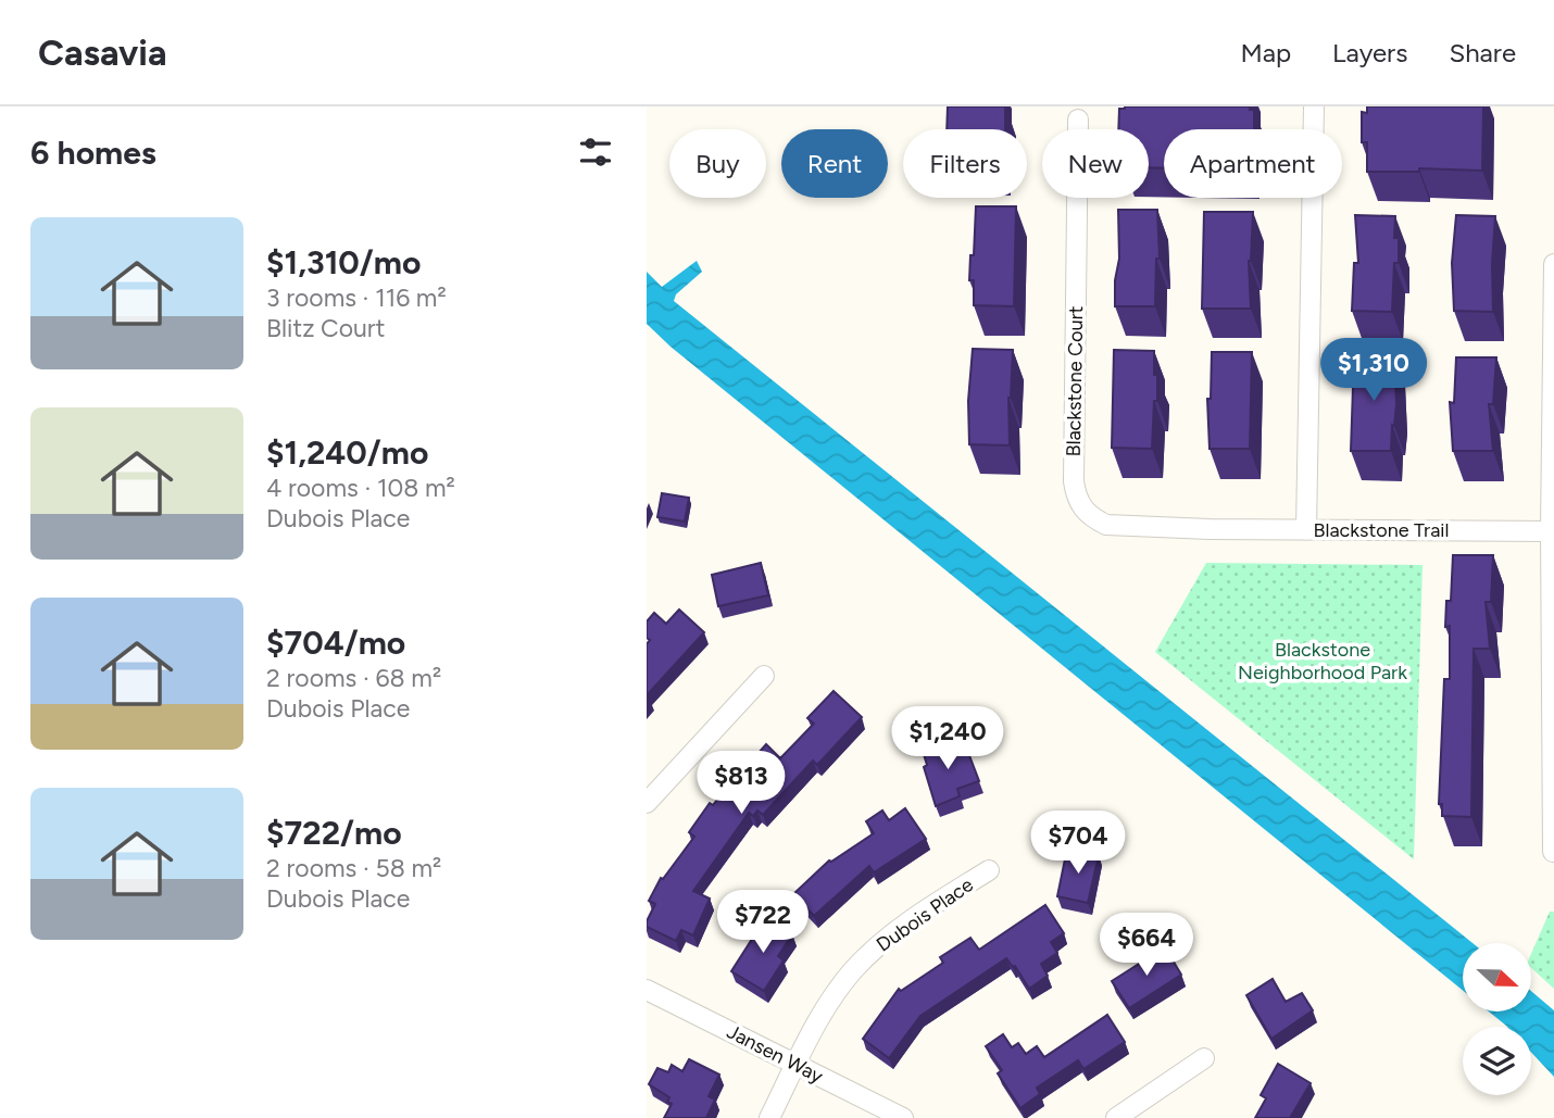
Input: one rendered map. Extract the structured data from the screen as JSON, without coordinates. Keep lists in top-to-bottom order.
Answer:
{
  "streets": {
    "street": [
      "Blackstone Court",
      "Blackstone Trail",
      "Dubois Place",
      "Jansen Way"
    ]
  },
  "crossings": [
    ["Blackstone Court", "Blackstone Trail"],
    ["Dubois Place", "Jansen Way"]
  ],
  "parks": ["Blackstone Neighborhood Park"],
  "north": "right",
  "page": {
    "header": "Casavia",
    "nav": ["Map", "Layers", "Share"],
    "heading": "6 homes",
    "chip": [
      "Buy",
      "Rent",
      "Filters",
      "New",
      "Apartment"
    ],
    "list": [
      {
        "name": "$1,310/mo",
        "note": "3 rooms · 116 m² · Blitz Court"
      },
      {
        "name": "$1,240/mo",
        "note": "4 rooms · 108 m² · Dubois Place"
      },
      {
        "name": "$704/mo",
        "note": "2 rooms · 68 m² · Dubois Place"
      },
      {
        "name": "$722/mo",
        "note": "2 rooms · 58 m² · Dubois Place"
      }
    ],
    "price": [
      "$1,310",
      "$1,240",
      "$813",
      "$704",
      "$722",
      "$664"
    ]
  }
}
